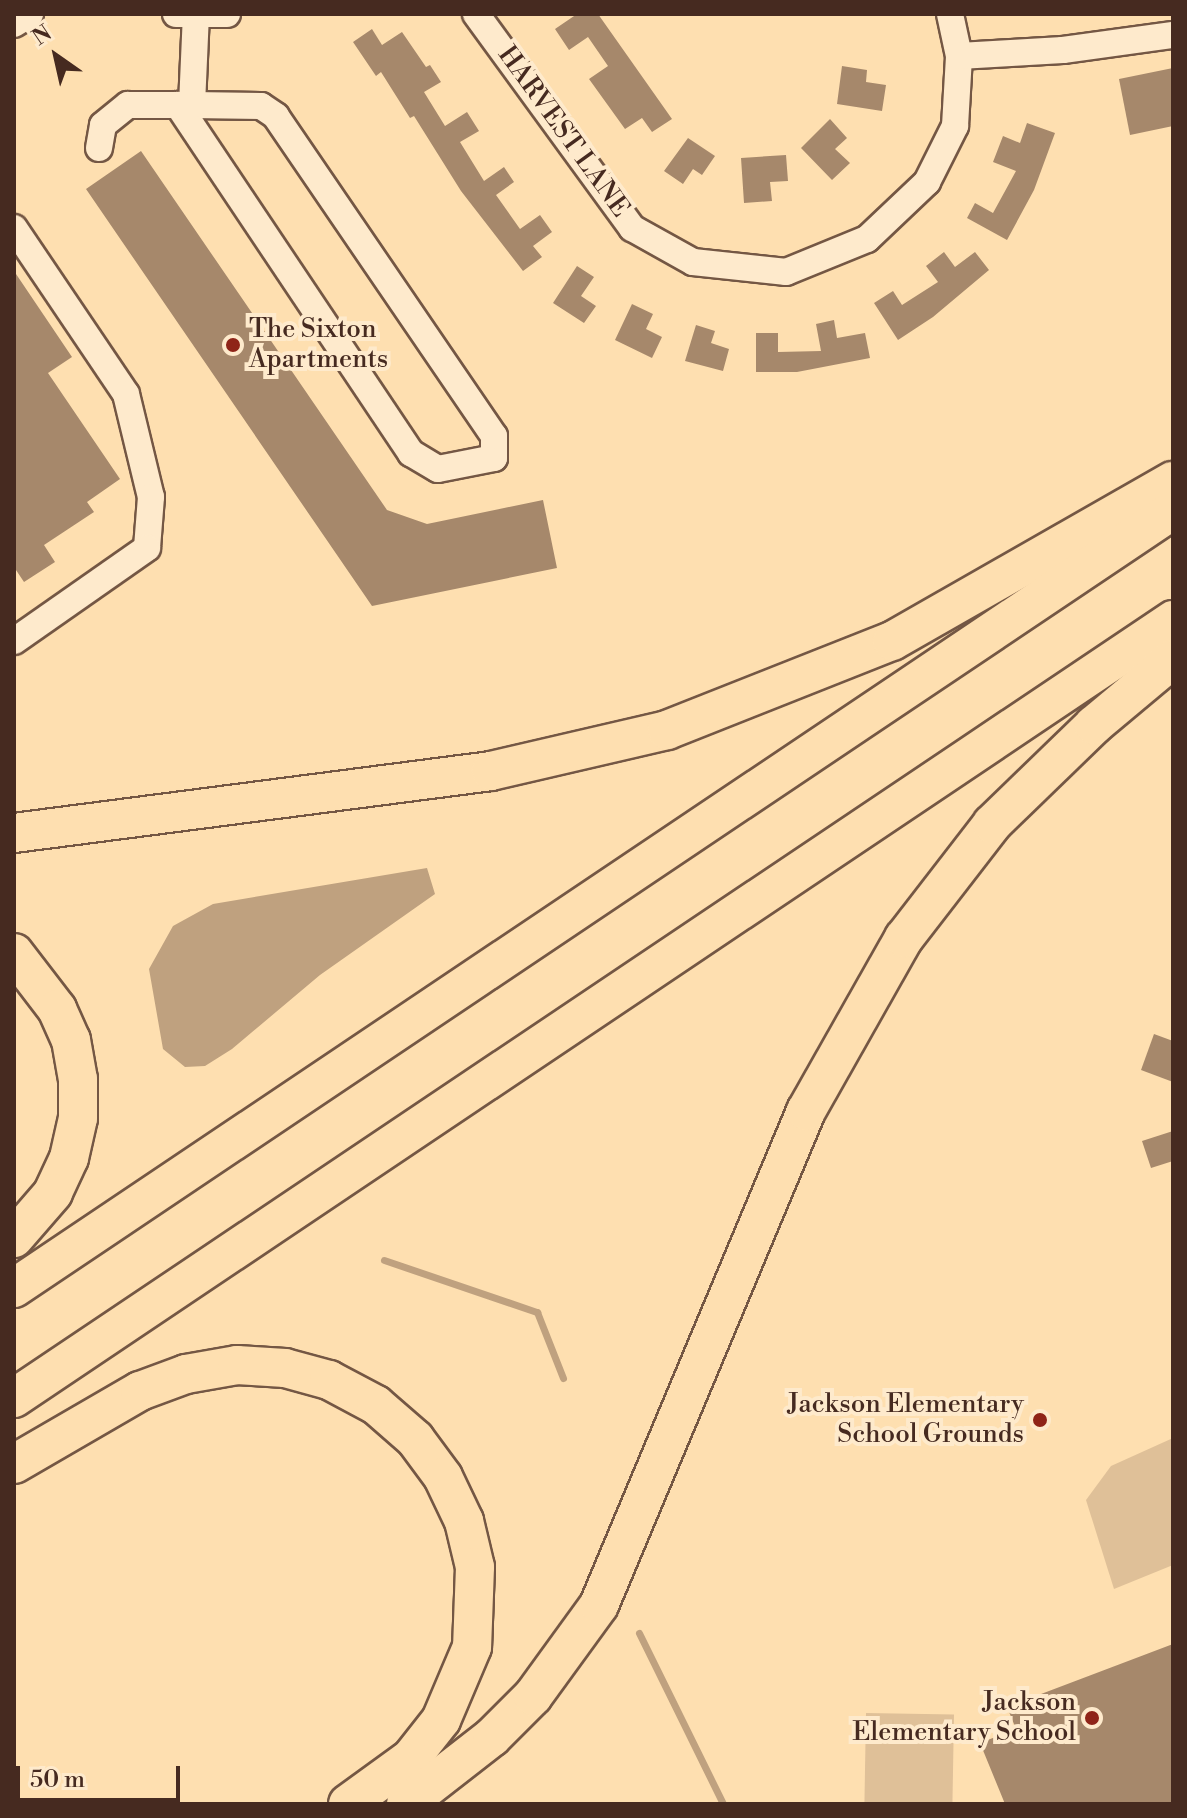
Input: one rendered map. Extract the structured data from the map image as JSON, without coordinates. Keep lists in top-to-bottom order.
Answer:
{
  "streets": {
    "street": ["HARVEST LANE"]
  },
  "places": ["The Sixton Apartments", "Jackson Elementary School Grounds", "Jackson Elementary School"],
  "scale_bar": "50 m",
  "north": "top left"
}
